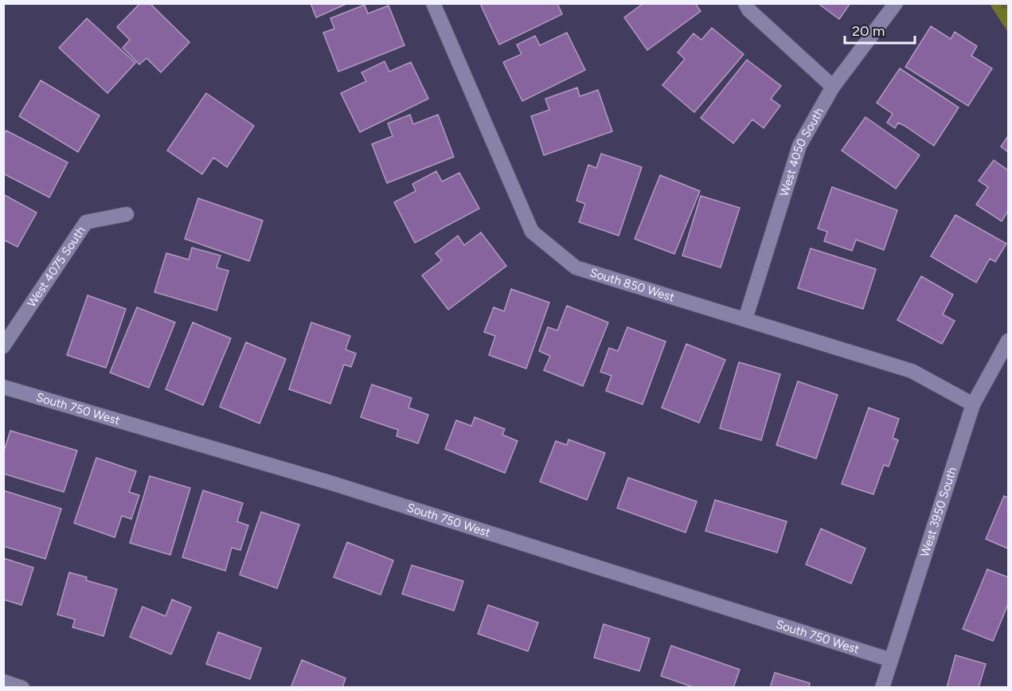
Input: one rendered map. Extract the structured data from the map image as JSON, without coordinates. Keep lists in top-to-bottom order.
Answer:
{
  "streets": {
    "street": [
      "West 4050 South",
      "West 4075 South",
      "South 850 West",
      "South 750 West",
      "West 3950 South"
    ]
  },
  "crossings": [
    ["West 4050 South", "South 850 West"],
    ["South 850 West", "West 3950 South"],
    ["South 750 West", "West 3950 South"]
  ],
  "scale_bar": "20 m"
}
